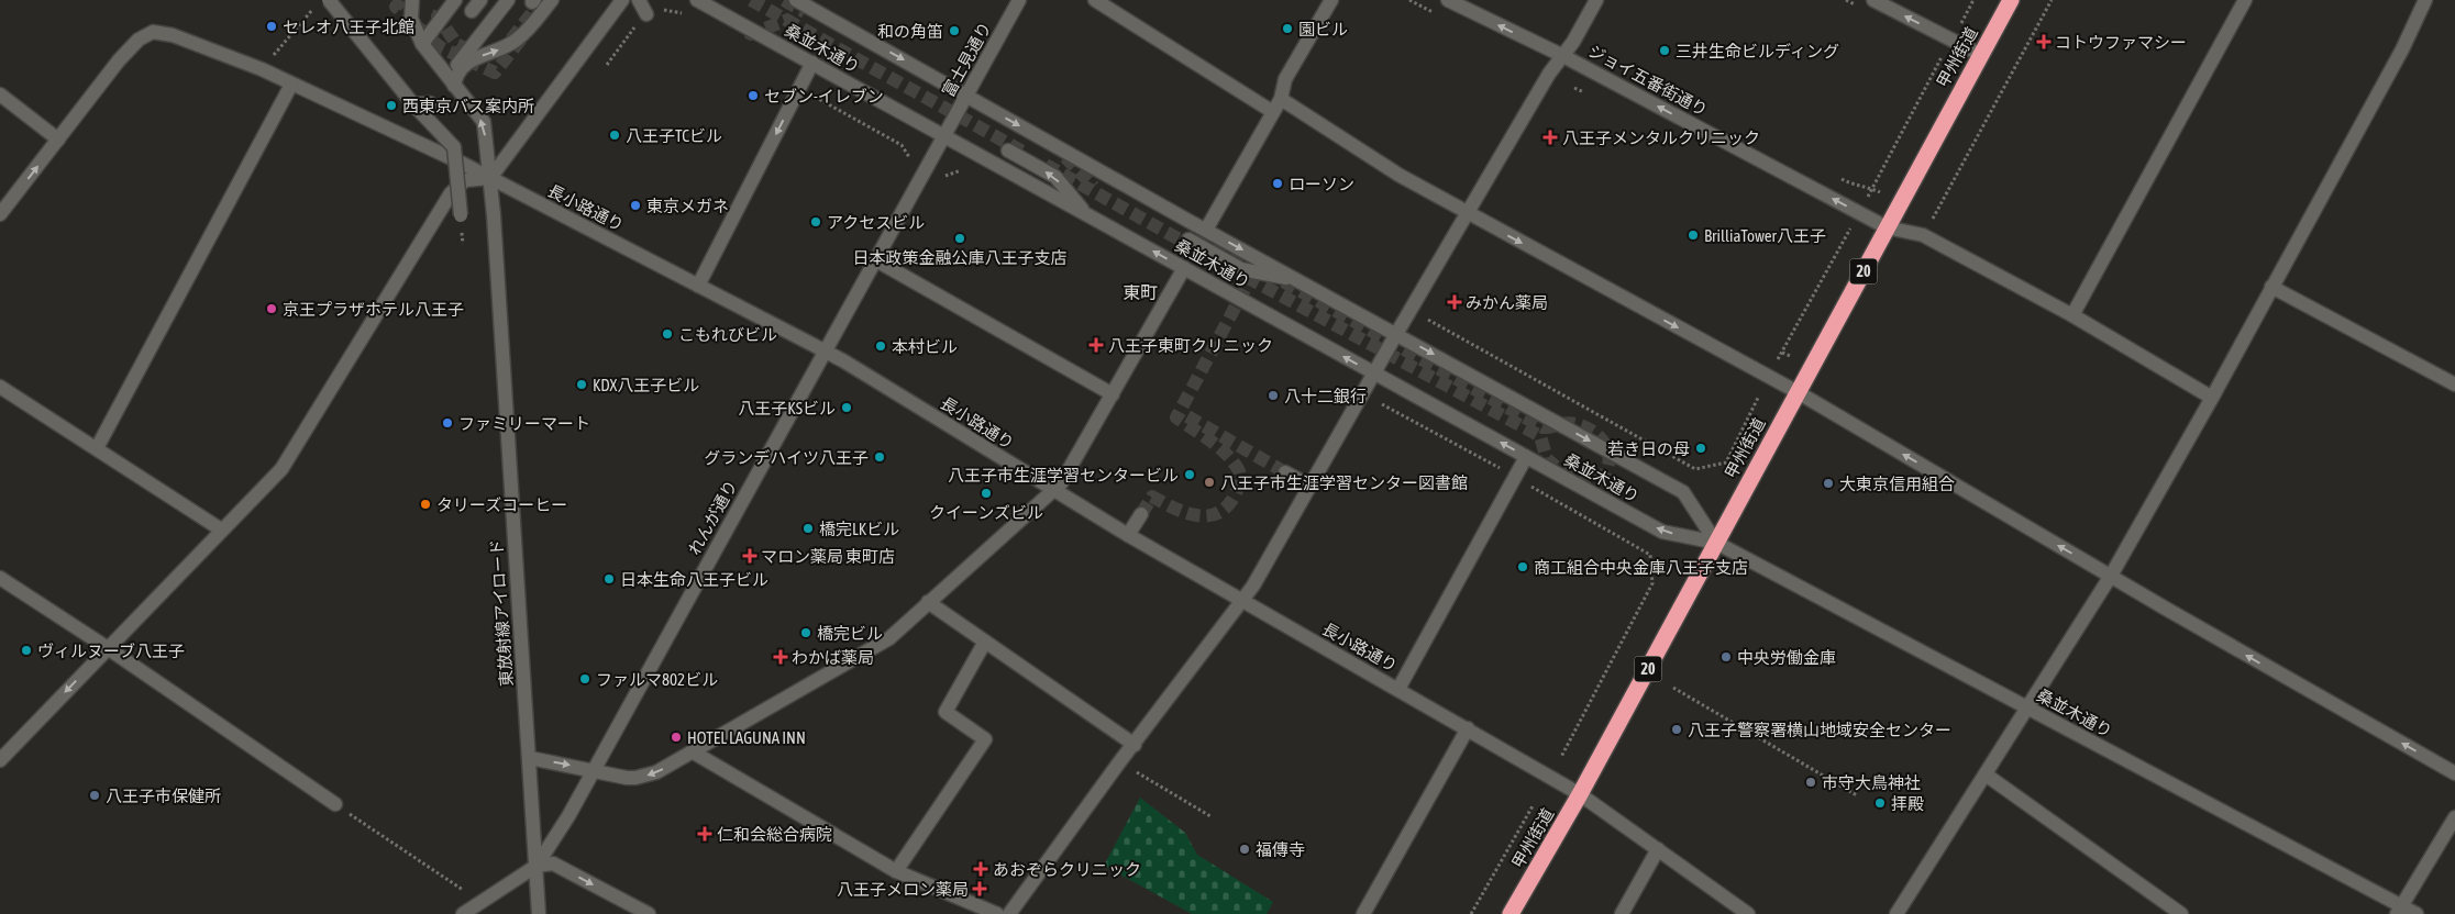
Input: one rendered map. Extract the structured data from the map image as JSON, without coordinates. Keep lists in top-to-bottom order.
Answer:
{
  "streets": {
    "highway": ["甲州街道", "20"],
    "street": [
      "桑並木通り",
      "富士見通り",
      "ジョイ五番街通り",
      "長小路通り",
      "れんが通り",
      "東放射線アイロード"
    ]
  },
  "crossings": [
    ["桑並木通り", "甲州街道"],
    ["桑並木通り", "富士見通り"],
    ["桑並木通り", "れんが通り"],
    ["甲州街道", "ジョイ五番街通り"],
    ["甲州街道", "長小路通り"],
    ["富士見通り", "れんが通り"],
    ["長小路通り", "れんが通り"],
    ["長小路通り", "東放射線アイロード"],
    ["れんが通り", "東放射線アイロード"]
  ],
  "one_way": ["ジョイ五番街通り"],
  "districts": ["東町"],
  "places": {
    "other": [
      "セレオ八王子北館",
      "園ビル",
      "和の角笛",
      "三井生命ビルディング",
      "セブン-イレブン",
      "西東京バス案内所",
      "八王子TCビル",
      "ローソン",
      "東京メガネ",
      "アクセスビル",
      "BrilliaTower八王子",
      "日本政策金融公庫八王子支店",
      "京王プラザホテル八王子",
      "こもれびビル",
      "本村ビル",
      "KDX八王子ビル",
      "八十二銀行",
      "八王子KSビル",
      "ファミリーマート",
      "若き日の母",
      "グランデハイツ八王子",
      "八王子市生涯学習センタービル",
      "八王子市生涯学習センター図書館",
      "大東京信用組合",
      "クイーンズビル",
      "タリーズコーヒー",
      "橋完LKビル",
      "商工組合中央金庫八王子支店",
      "日本生命八王子ビル",
      "橋完ビル",
      "ヴィルヌーブ八王子",
      "中央労働金庫",
      "ファルマ802ビル",
      "八王子警察署横山地域安全センター",
      "HOTEL LAGUNA INN",
      "市守大鳥神社",
      "八王子市保健所",
      "拝殿",
      "福傳寺"
    ],
    "health": [
      "コトウファマシー",
      "八王子メンタルクリニック",
      "みかん薬局",
      "八王子東町クリニック",
      "マロン薬局 東町店",
      "わかば薬局",
      "仁和会総合病院",
      "あおぞらクリニック",
      "八王子メロン薬局"
    ]
  }
}
